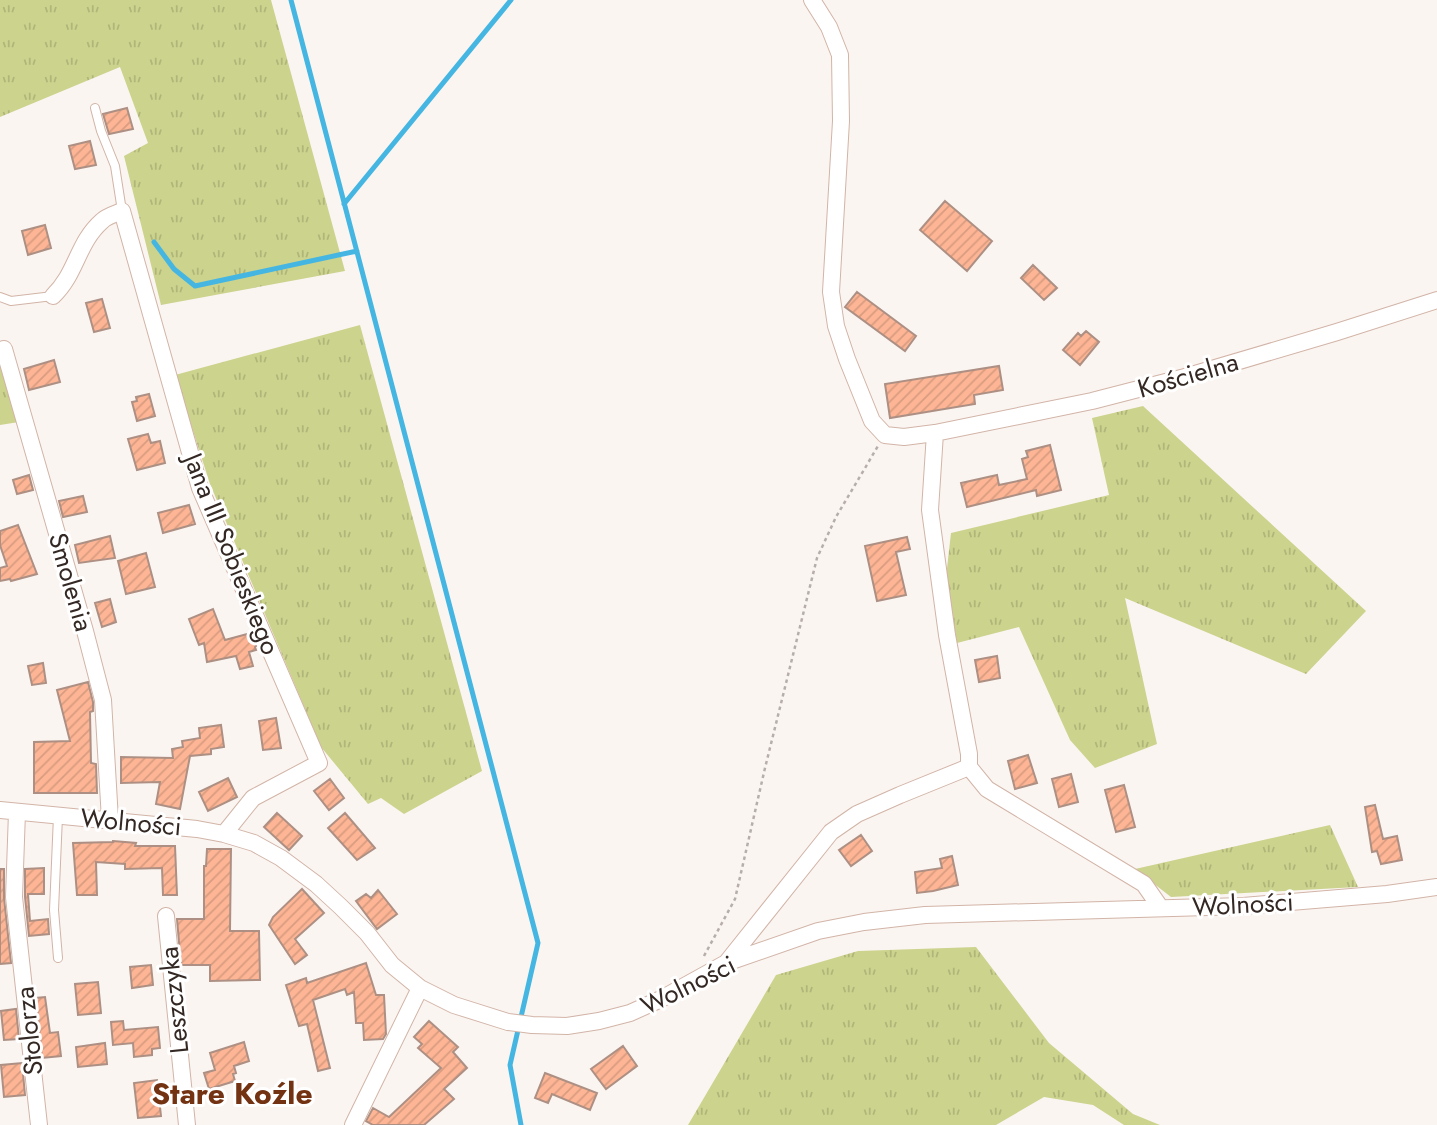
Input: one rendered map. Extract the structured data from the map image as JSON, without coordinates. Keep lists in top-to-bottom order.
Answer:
{
  "streets": {
    "street": [
      "Kościelna",
      "Jana III Sobieskiego",
      "Smolenia",
      "Wolności",
      "Leszczyka",
      "Stolorza"
    ]
  },
  "crossings": [
    ["Jana III Sobieskiego", "Wolności"],
    ["Smolenia", "Wolności"],
    ["Wolności", "Stolorza"]
  ],
  "districts": ["Stare Koźle"]
}
